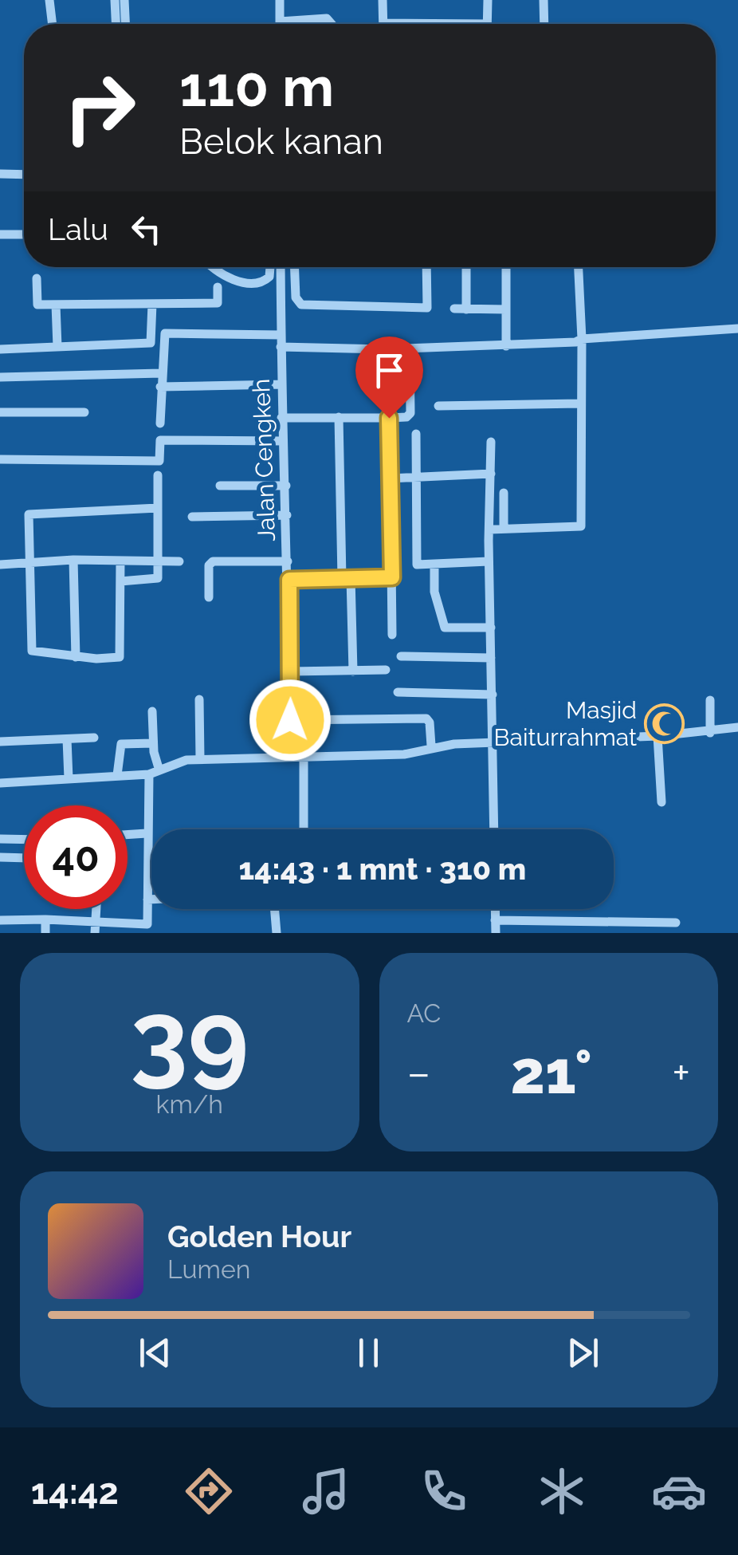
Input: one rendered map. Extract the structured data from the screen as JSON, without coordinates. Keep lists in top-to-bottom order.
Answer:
{
  "streets": {
    "street": ["Jalan Cengkeh"]
  },
  "places": {
    "mosque": ["Masjid Baiturrahmat"]
  },
  "page": {
    "turn": ["110 m", "Belok kanan"],
    "then": "Lalu",
    "limit": "40",
    "trip": "14:43 · 1 mnt · 310 m",
    "tile": [
      ["39", "km/h"],
      "AC"
    ],
    "heat": ["−", "21°", "+"],
    "song": ["Golden Hour", "Lumen"],
    "tabs": "14:42"
  }
}
